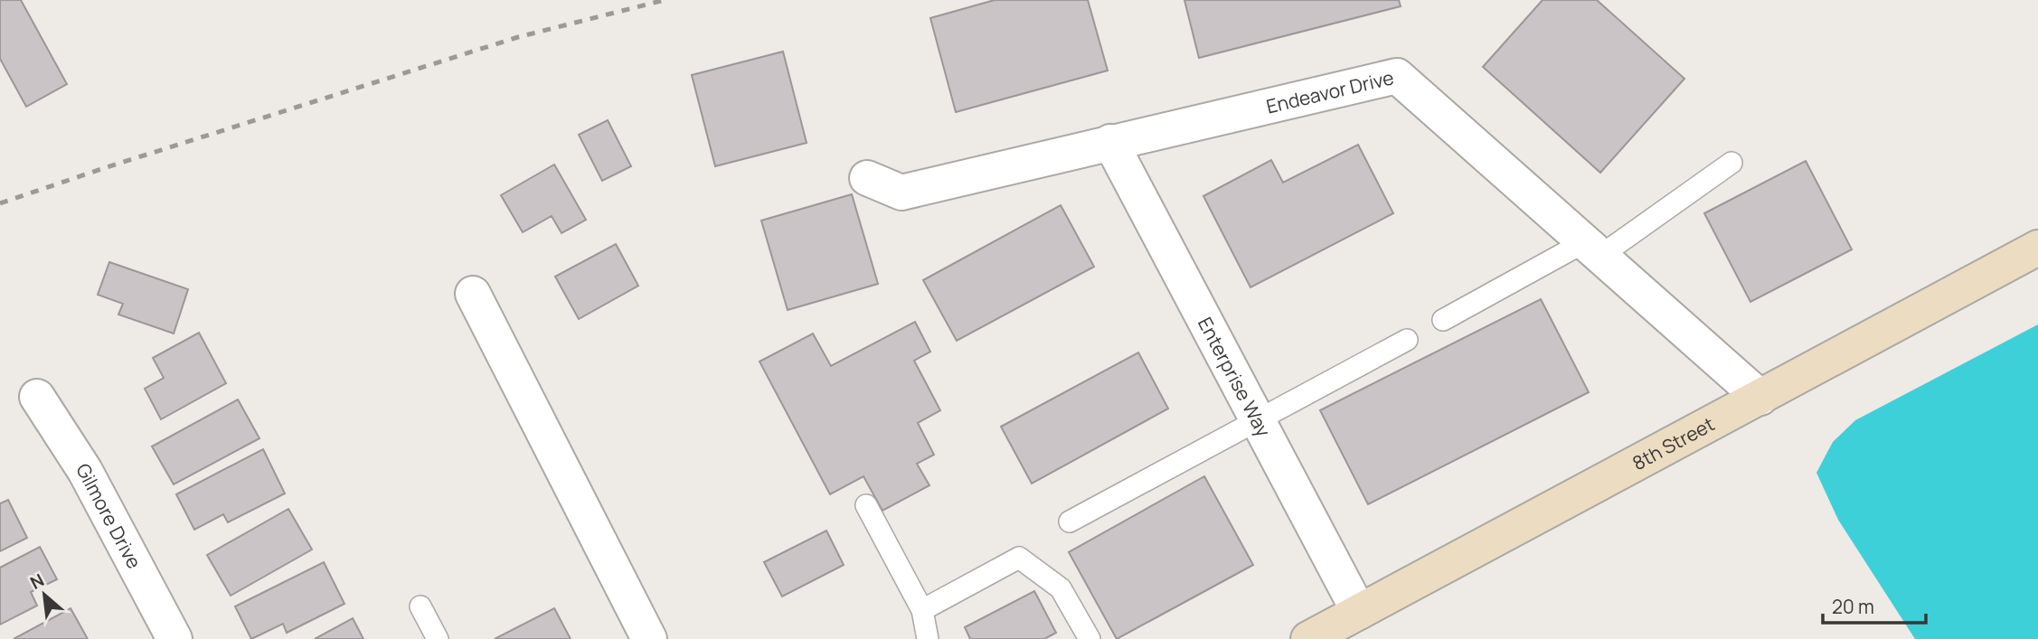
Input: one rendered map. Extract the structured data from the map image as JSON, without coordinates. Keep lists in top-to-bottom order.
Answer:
{
  "streets": {
    "street": [
      "Endeavor Drive",
      "Enterprise Way",
      "8th Street",
      "Gilmore Drive"
    ]
  },
  "crossings": [
    ["Endeavor Drive", "Enterprise Way"],
    ["Endeavor Drive", "8th Street"],
    ["Enterprise Way", "8th Street"]
  ],
  "scale_bar": "20 m",
  "north": "top left"
}
